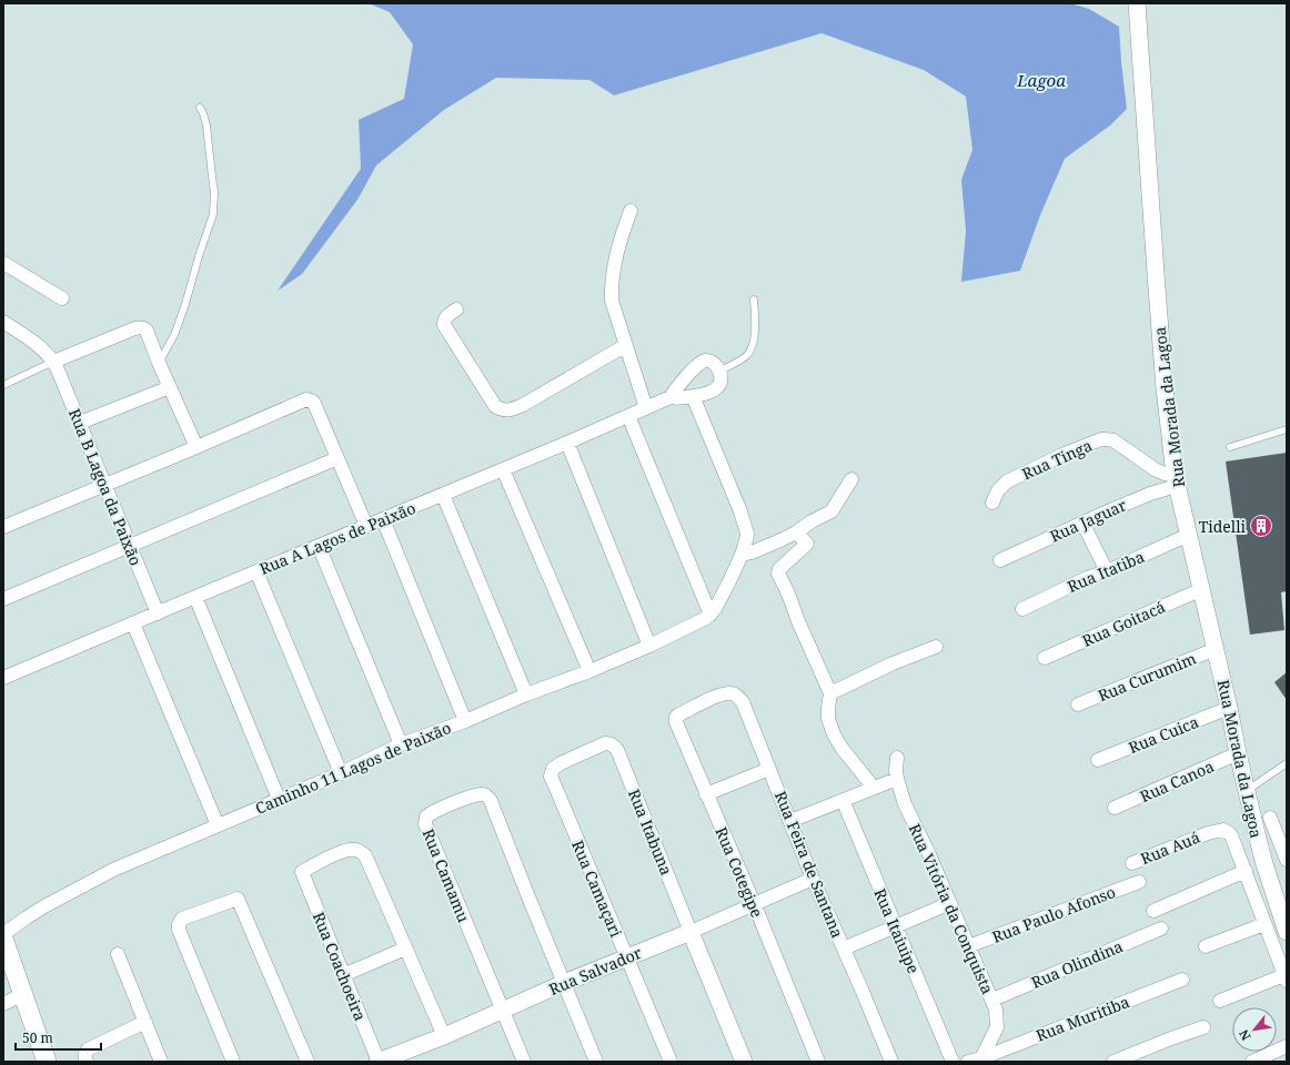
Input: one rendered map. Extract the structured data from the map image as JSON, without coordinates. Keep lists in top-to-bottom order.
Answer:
{
  "streets": {
    "street": [
      "Rua Morada da Lagoa",
      "Rua Tinga",
      "Rua B Lagoa da Paixão",
      "Rua Jaguar",
      "Rua A Lagos de Paixão",
      "Rua Itatiba",
      "Rua Goitacá",
      "Rua Curumim",
      "Rua Cuica",
      "Caminho 11 Lagos de Paixão",
      "Rua Canoa",
      "Rua Itabuna",
      "Rua Auá",
      "Rua Feira de Santana",
      "Rua Cotegipe",
      "Rua Camamu",
      "Rua Camaçari",
      "Rua Vitória da Conquista",
      "Rua Paulo Afonso",
      "Rua Itaiuipe",
      "Rua Olindina",
      "Rua Coachoeira",
      "Rua Salvador",
      "Rua Muritiba"
    ]
  },
  "crossings": [
    ["Rua Morada da Lagoa", "Rua Tinga"],
    ["Rua Morada da Lagoa", "Rua Jaguar"],
    ["Rua Morada da Lagoa", "Rua Itatiba"],
    ["Rua Morada da Lagoa", "Rua Goitacá"],
    ["Rua Morada da Lagoa", "Rua Curumim"],
    ["Rua Morada da Lagoa", "Rua Cuica"],
    ["Rua Morada da Lagoa", "Rua Canoa"],
    ["Rua Morada da Lagoa", "Rua Auá"],
    ["Rua Tinga", "Rua Jaguar"],
    ["Rua B Lagoa da Paixão", "Rua A Lagos de Paixão"],
    ["Rua Itabuna", "Rua Camaçari"],
    ["Rua Itabuna", "Rua Salvador"],
    ["Rua Feira de Santana", "Rua Cotegipe"],
    ["Rua Feira de Santana", "Rua Salvador"],
    ["Rua Cotegipe", "Rua Salvador"],
    ["Rua Camamu", "Rua Salvador"],
    ["Rua Camaçari", "Rua Salvador"],
    ["Rua Vitória da Conquista", "Rua Paulo Afonso"],
    ["Rua Vitória da Conquista", "Rua Olindina"],
    ["Rua Vitória da Conquista", "Rua Muritiba"],
    ["Rua Coachoeira", "Rua Salvador"]
  ],
  "water": ["Lagoa"],
  "places": {
    "building": ["Tidelli"]
  },
  "scale_bar": "50 m",
  "north": "bottom left"
}
